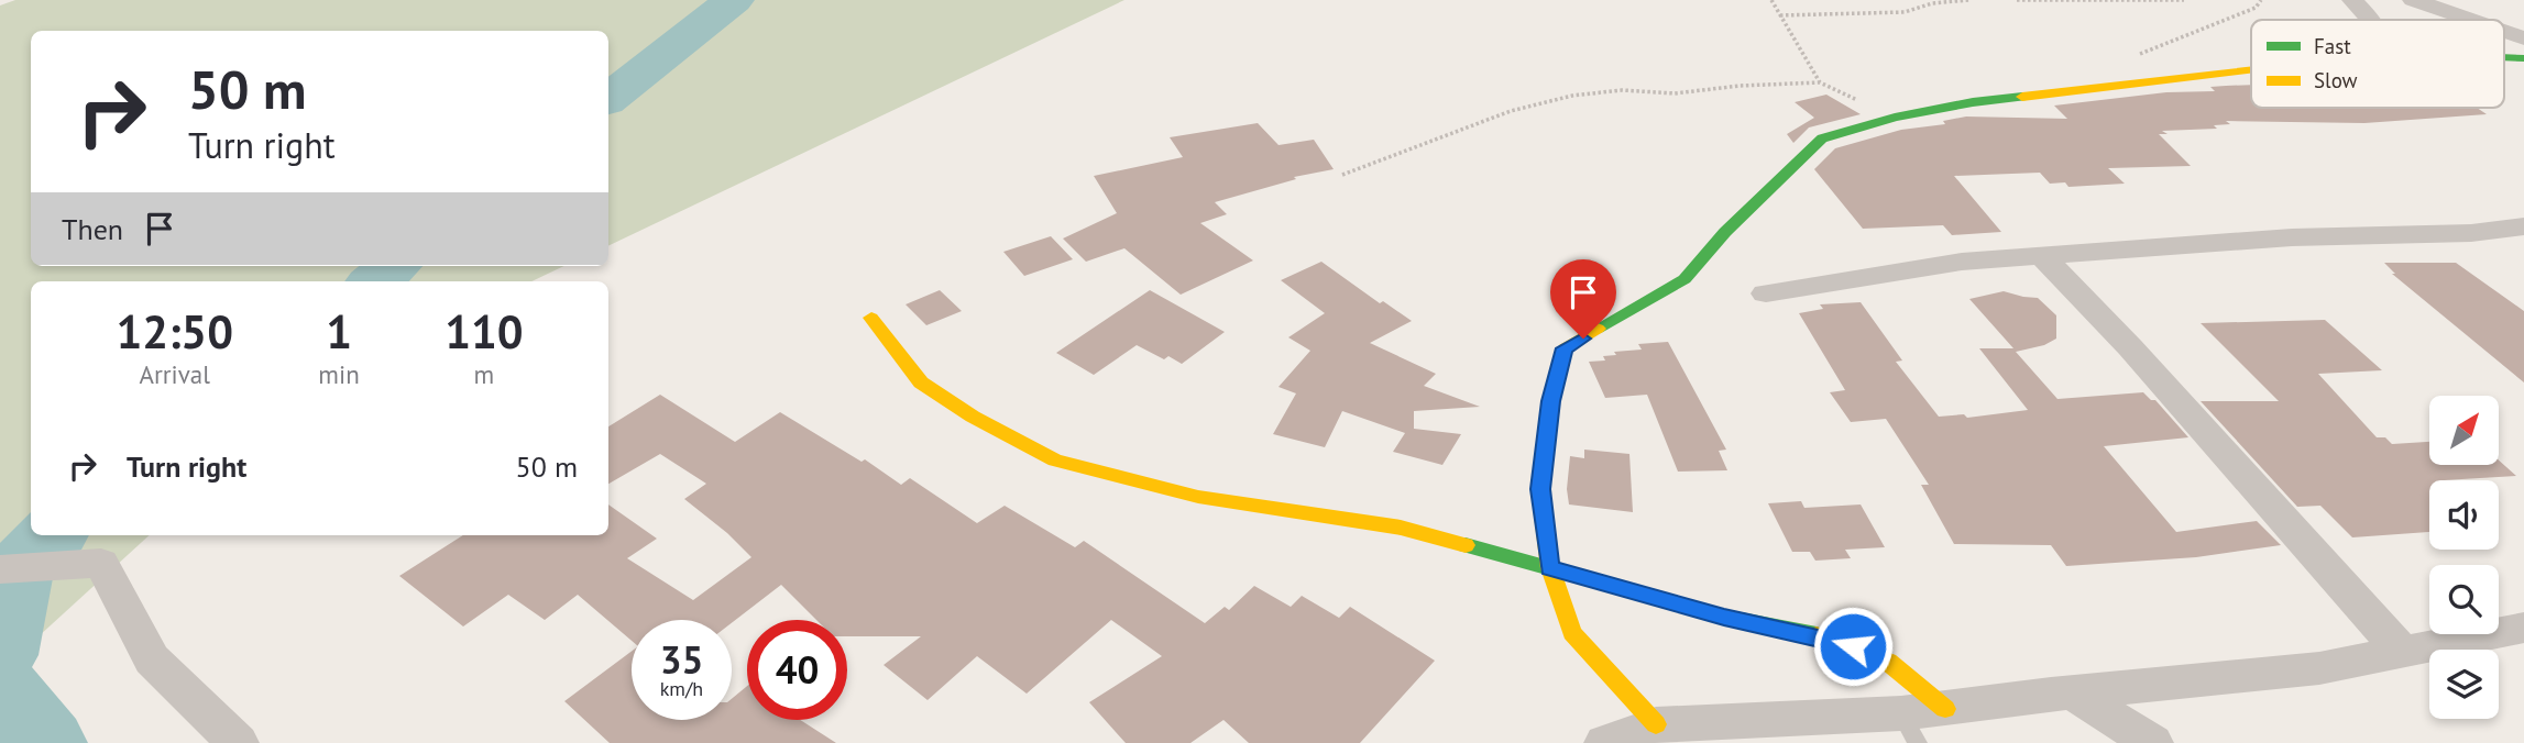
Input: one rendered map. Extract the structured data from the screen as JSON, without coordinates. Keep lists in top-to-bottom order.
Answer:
{
  "legend": ["Fast", "Slow"],
  "north": "top right",
  "page": {
    "turn": ["50 m", "Turn right"],
    "then": "Then",
    "eta": [
      "12:50",
      "Arrival",
      "1",
      "min",
      "110",
      "m"
    ],
    "list": [
      {
        "name": "Turn right",
        "value": "50 m"
      }
    ],
    "speed": "35 km/h",
    "limit": "40"
  }
}
